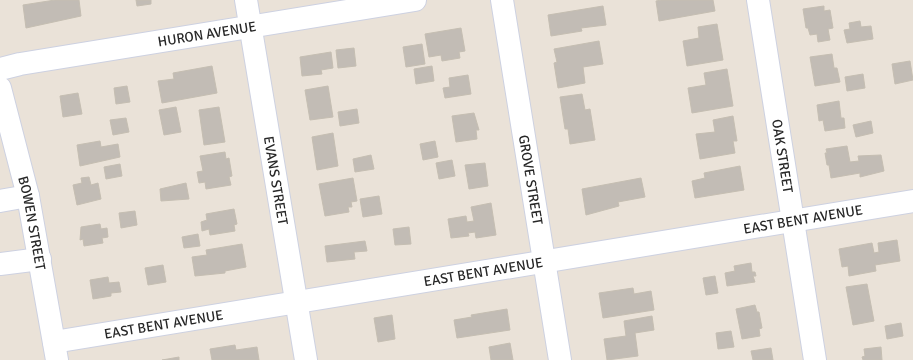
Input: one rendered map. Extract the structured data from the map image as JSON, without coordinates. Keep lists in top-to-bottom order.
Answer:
{
  "streets": {
    "street": [
      "HURON AVENUE",
      "OAK STREET",
      "EVANS STREET",
      "GROVE STREET",
      "EAST BENT AVENUE",
      "BOWEN STREET"
    ]
  },
  "crossings": [
    ["HURON AVENUE", "EVANS STREET"],
    ["OAK STREET", "EAST BENT AVENUE"],
    ["EVANS STREET", "EAST BENT AVENUE"],
    ["GROVE STREET", "EAST BENT AVENUE"],
    ["EAST BENT AVENUE", "BOWEN STREET"]
  ]
}
